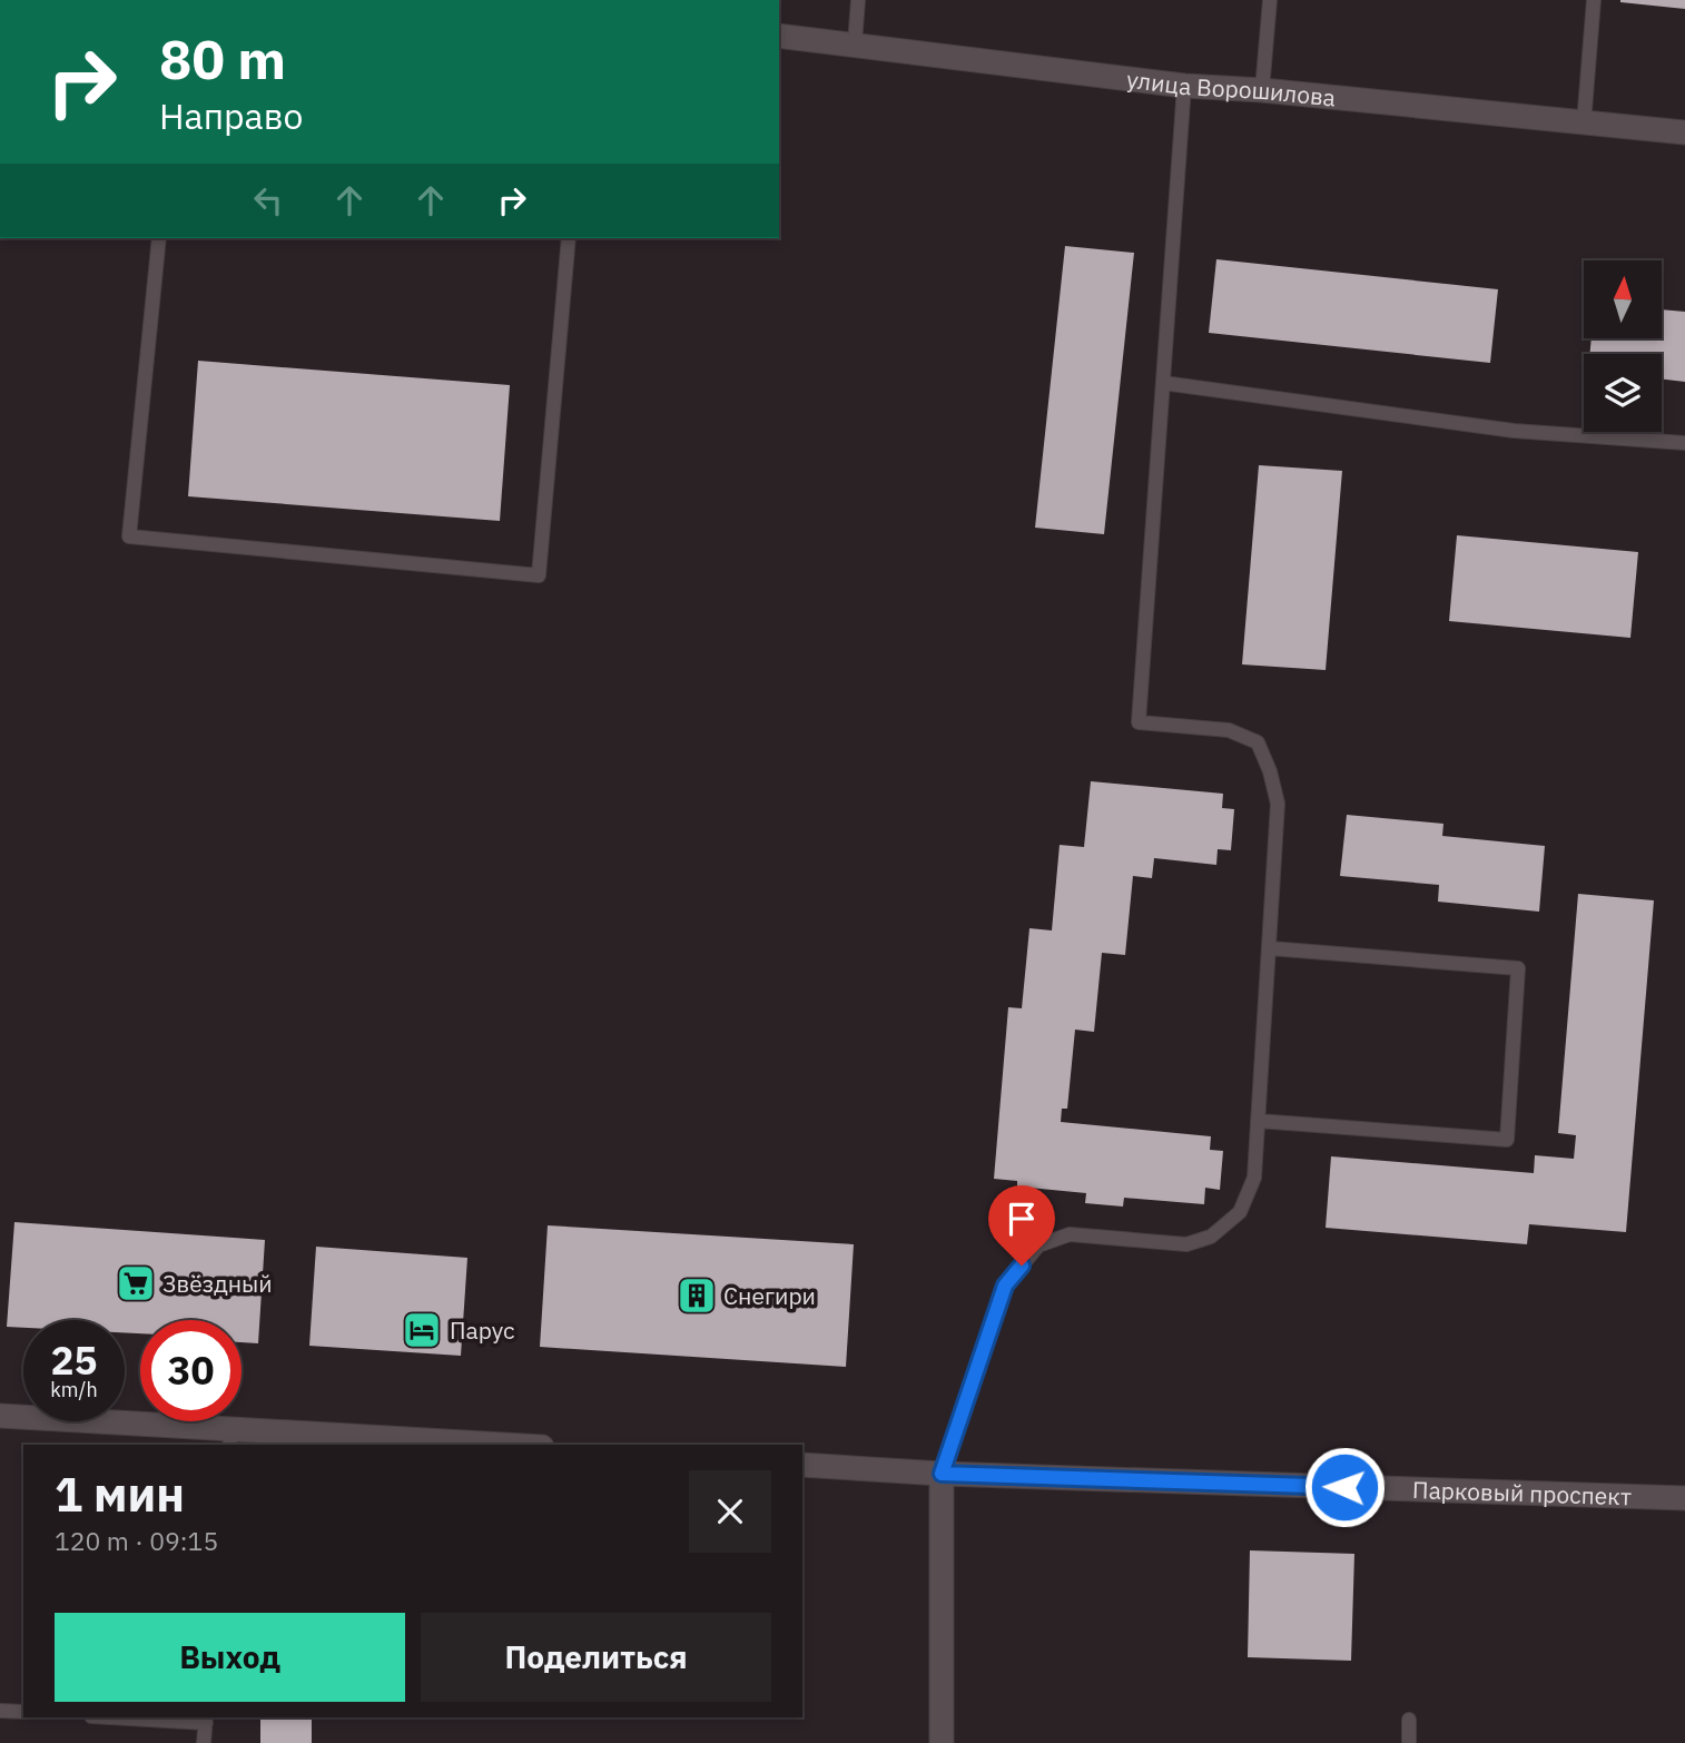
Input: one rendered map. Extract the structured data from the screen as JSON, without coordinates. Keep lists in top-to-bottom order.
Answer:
{
  "streets": {
    "street": ["улица Ворошилова", "Парковый проспект"]
  },
  "places": {
    "supermarket": ["Звёздный"],
    "building": ["Снегири"],
    "hotel": ["Парус"]
  },
  "north": "top",
  "page": {
    "turn": ["80 m", "Направо"],
    "speed": "25 km/h",
    "limit": "30",
    "heading": ["1 мин", "120 m · 09:15"],
    "buttons": ["Выход", "Поделиться"]
  }
}
